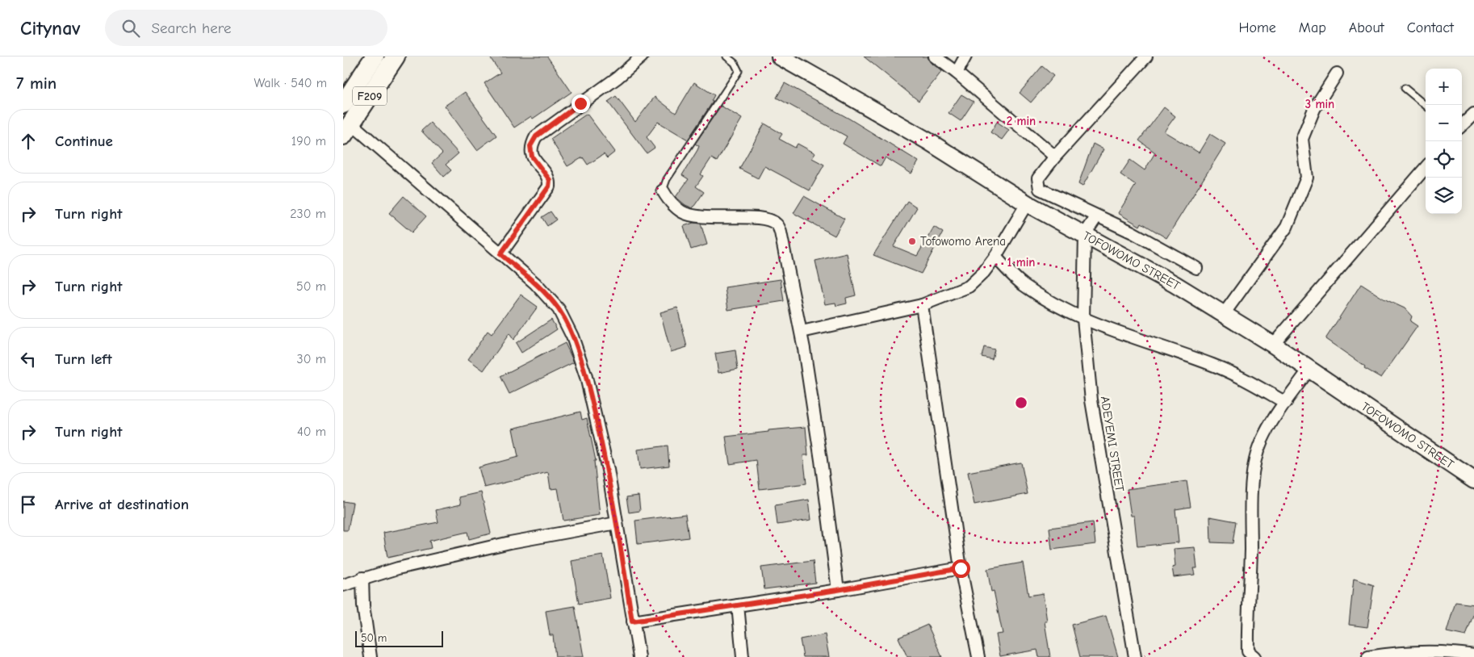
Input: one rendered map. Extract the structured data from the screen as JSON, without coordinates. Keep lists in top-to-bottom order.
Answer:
{
  "streets": {
    "main road": ["F209"],
    "street": ["TOFOWOMO STREET", "ADEYEMI STREET"]
  },
  "crossings": [
    ["TOFOWOMO STREET", "ADEYEMI STREET"]
  ],
  "places": ["Tofowomo Arena"],
  "scale_bar": "50 m",
  "page": {
    "header": "Citynav",
    "search": "Search here",
    "nav": [
      "Home",
      "Map",
      "About",
      "Contact"
    ],
    "heading": ["7 min", "Walk · 540 m"],
    "map_buttons": ["+", "−"],
    "list": [
      ["Continue", "190 m"],
      ["Turn right", "230 m"],
      ["Turn right", "50 m"],
      ["Turn left", "30 m"],
      ["Turn right", "40 m"],
      "Arrive at destination"
    ],
    "scale": "50 m"
  },
  "rings": ["3 min", "2 min", "1 min"]
}
